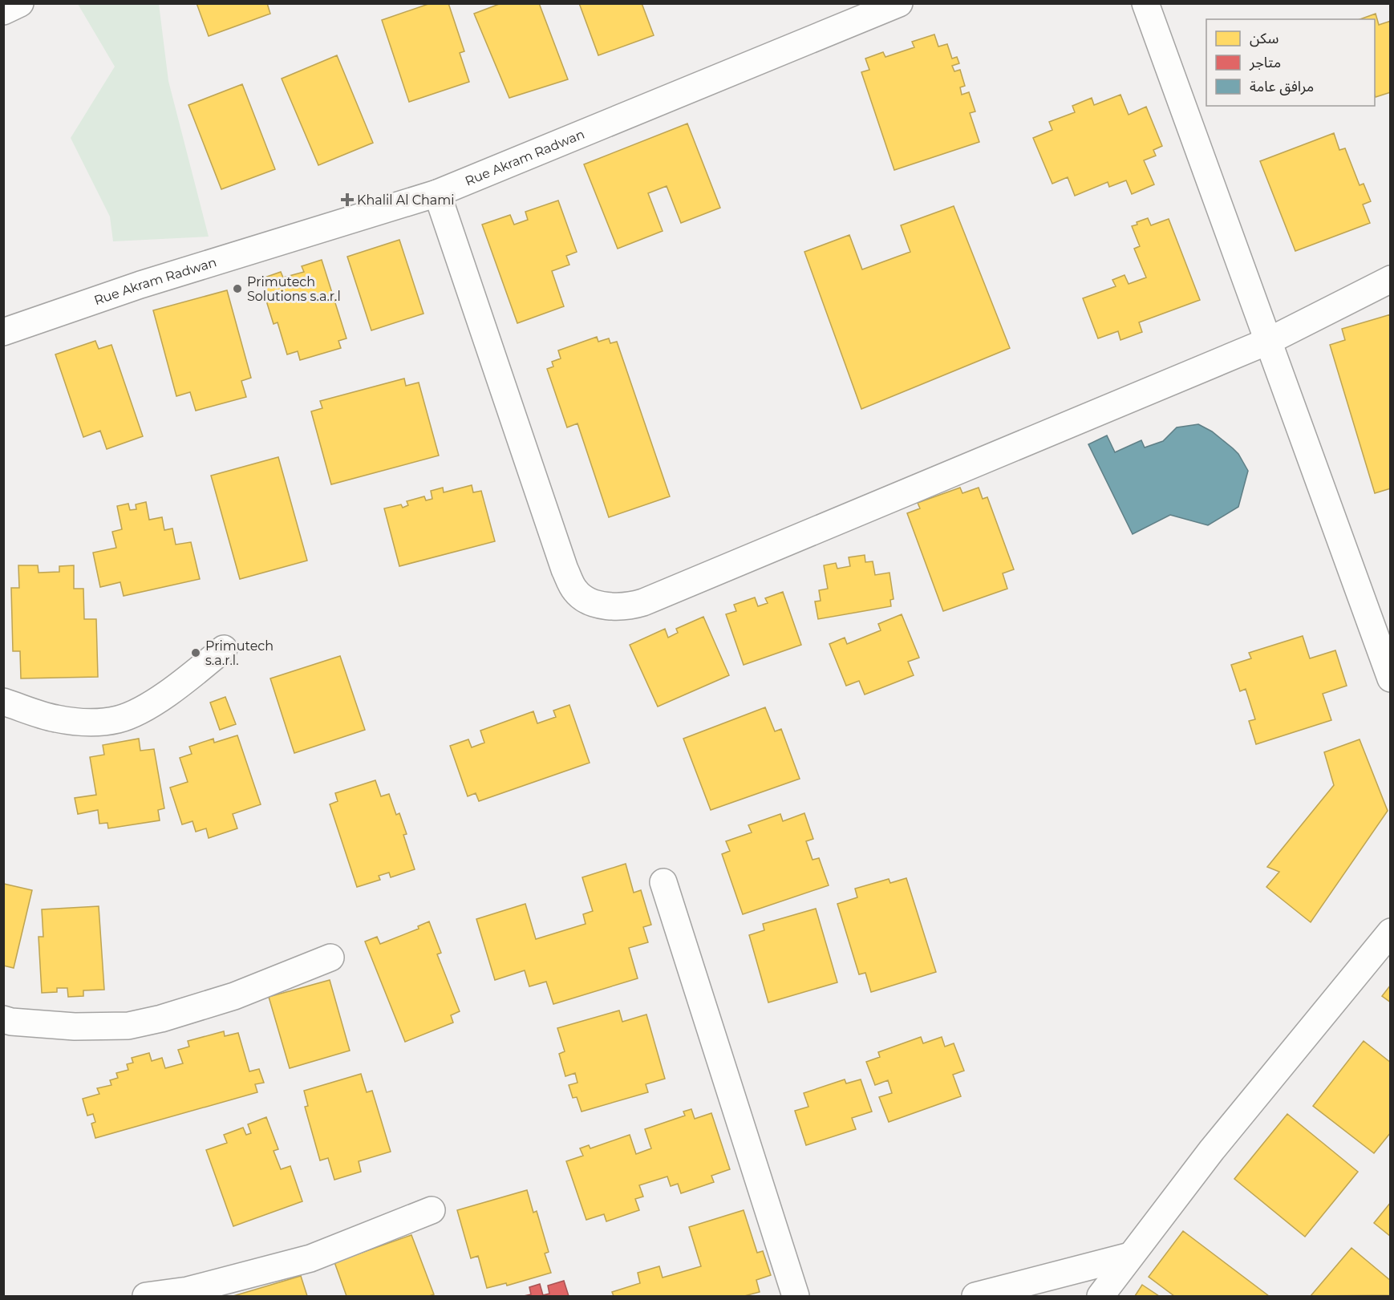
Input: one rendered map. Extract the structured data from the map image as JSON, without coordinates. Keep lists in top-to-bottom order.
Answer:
{
  "streets": {
    "street": ["Rue Akram Radwan"]
  },
  "places": {
    "health": ["Khalil Al Chami"],
    "other": ["Primutech Solutions s.a.r.l", "Primutech s.a.r.l."]
  },
  "legend": ["سكن", "متاجر", "مرافق عامة"]
}
